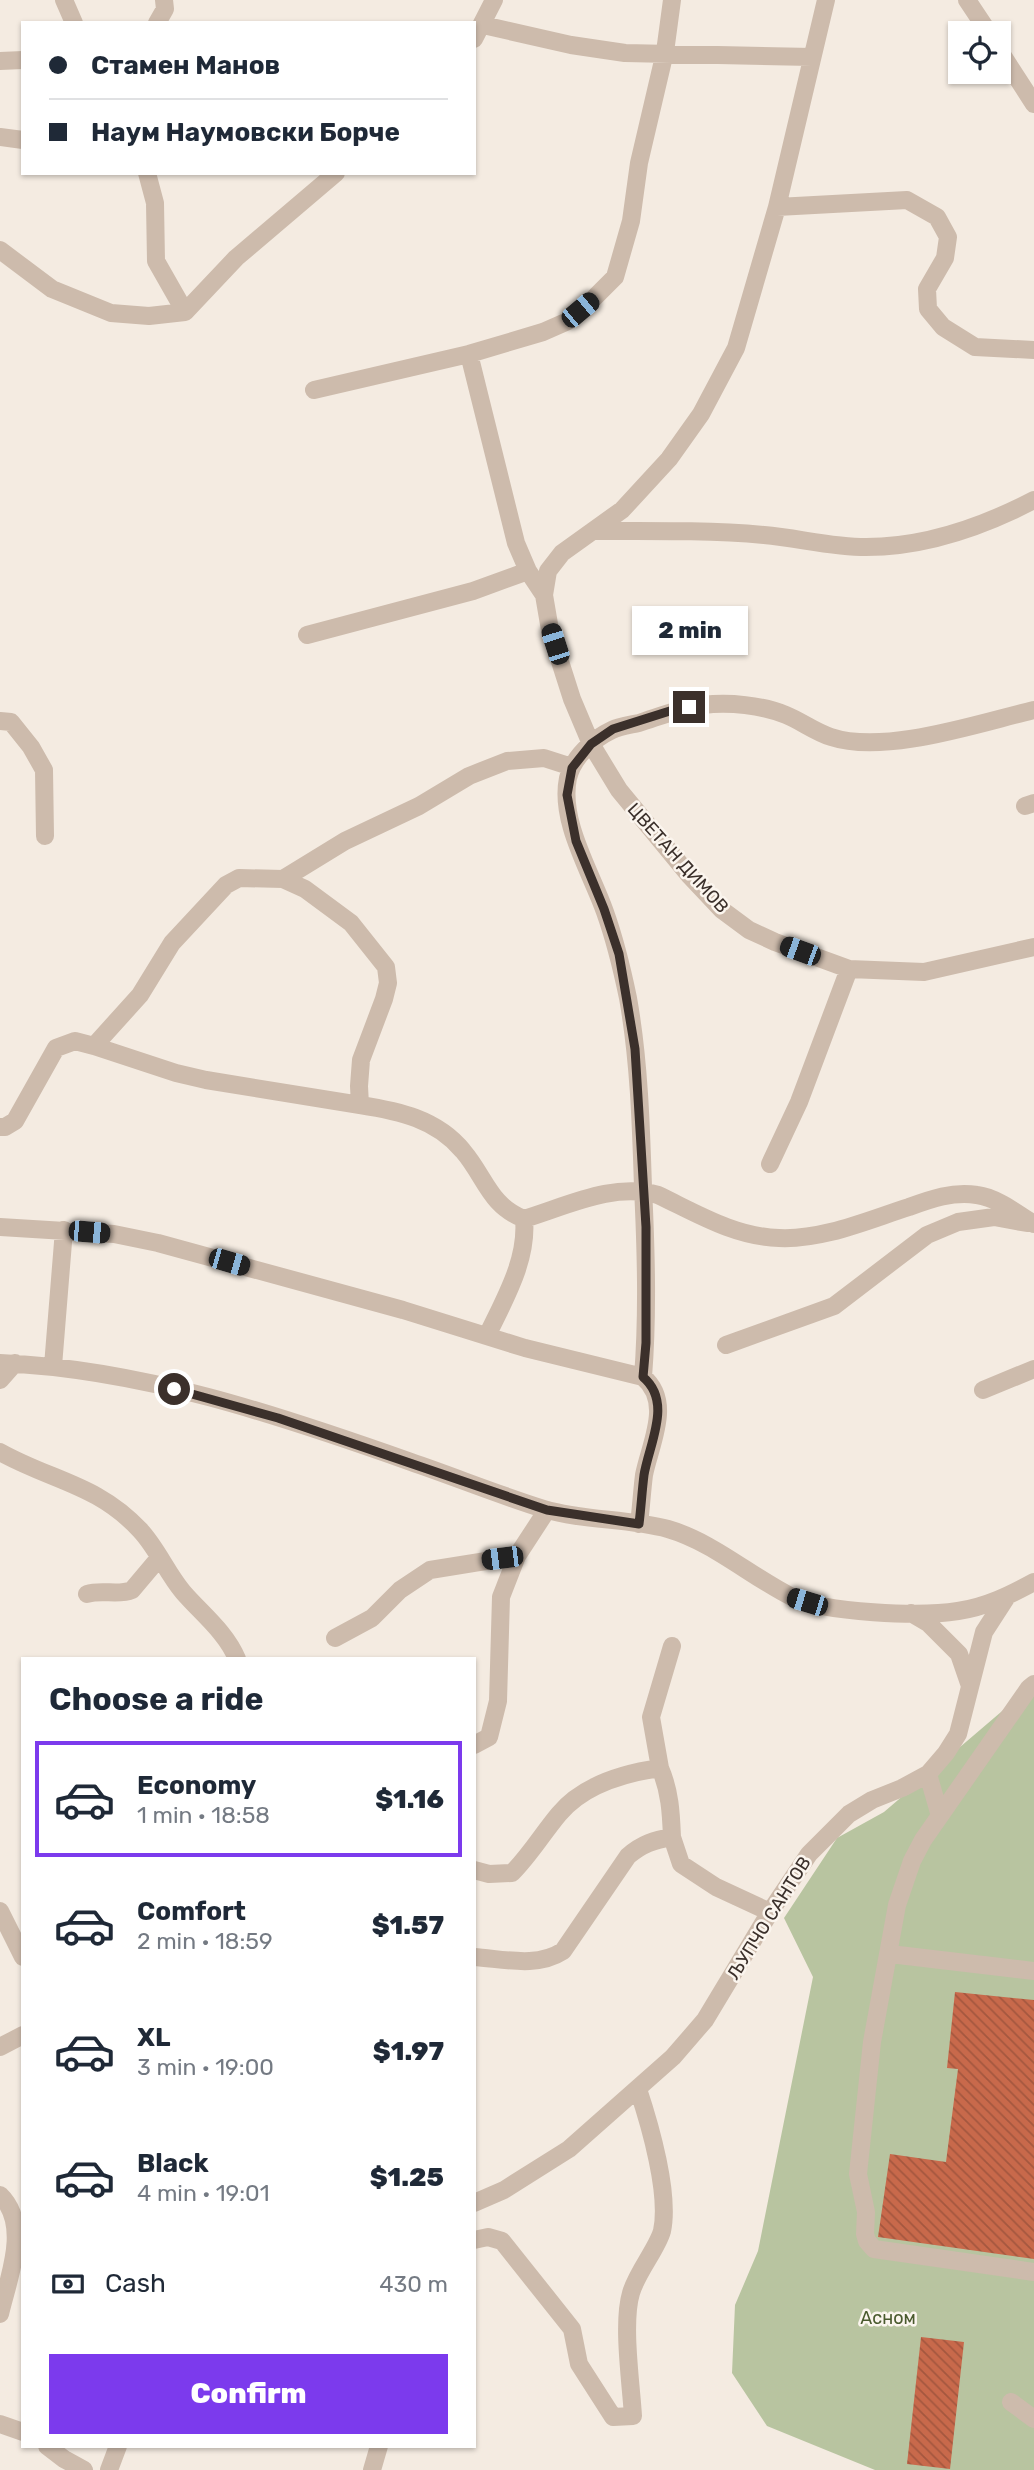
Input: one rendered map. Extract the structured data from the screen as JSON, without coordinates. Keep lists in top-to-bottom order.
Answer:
{
  "streets": {
    "street": ["ЦВЕТАН ДИМОВ", "ЉУПЧО САНТОВ"]
  },
  "parks": ["Асном"],
  "page": {
    "banner": ["Стамен Манов", "Наум Наумовски Борче"],
    "bubble": "2 min",
    "heading": "Choose a ride",
    "list": [
      {
        "name": "Economy",
        "note": "1 min · 18:58",
        "value": "$1.16"
      },
      {
        "name": "Comfort",
        "note": "2 min · 18:59",
        "value": "$1.57"
      },
      {
        "name": "XL",
        "note": "3 min · 19:00",
        "value": "$1.97"
      },
      {
        "name": "Black",
        "note": "4 min · 19:01",
        "value": "$1.25"
      }
    ],
    "pay": ["Cash", "430 m"],
    "buttons": "Confirm"
  }
}
